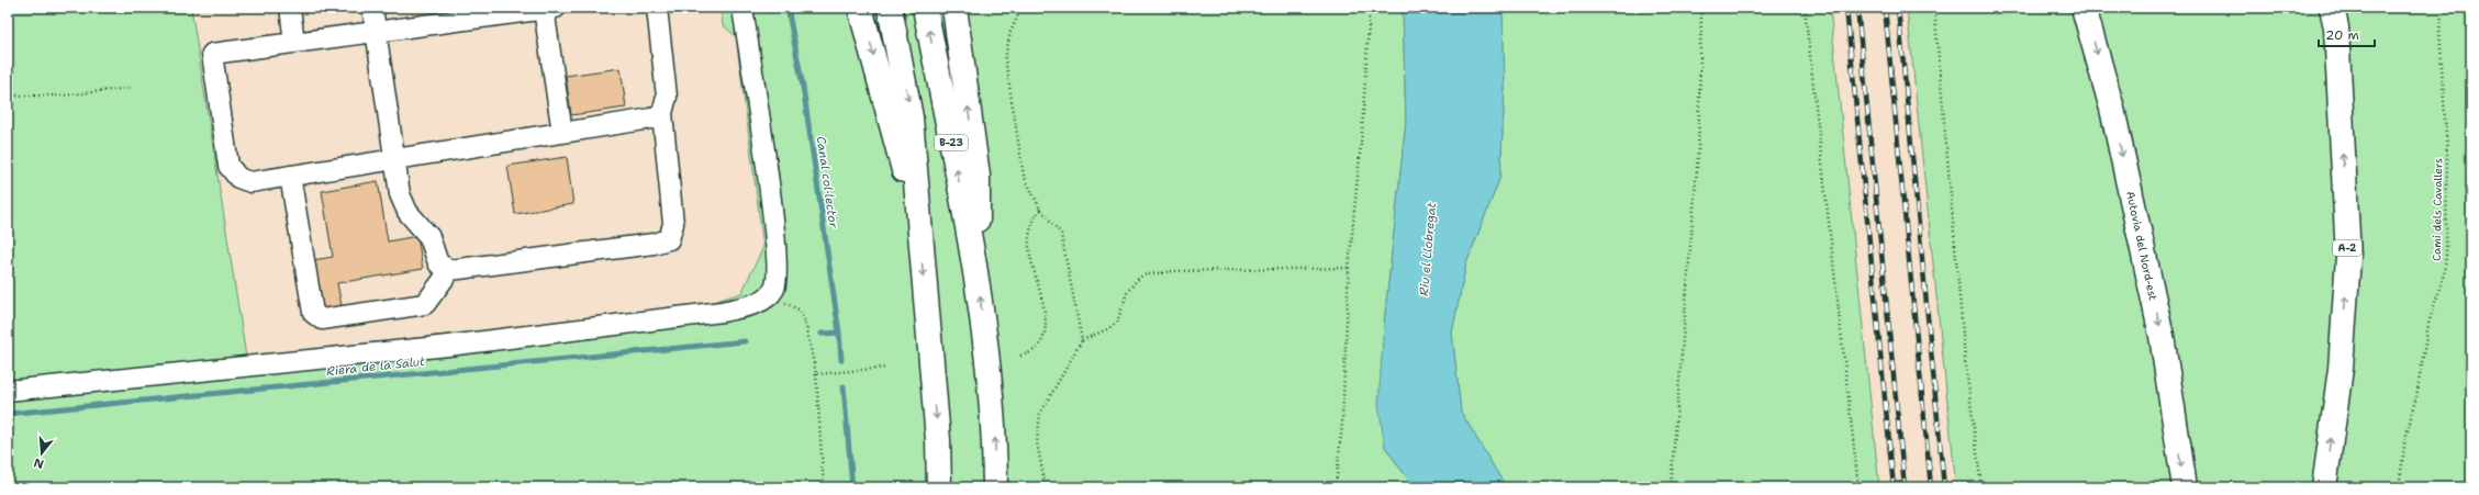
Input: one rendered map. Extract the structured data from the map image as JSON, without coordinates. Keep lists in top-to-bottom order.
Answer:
{
  "streets": {
    "highway": ["B-23", "Autovia del Nord-est", "A-2"],
    "path": ["Camí dels Cavallers"]
  },
  "water": ["Canal col·lector", "Riu el Llobregat", "Riera de la Salut"],
  "scale_bar": "20 m",
  "north": "bottom"
}
